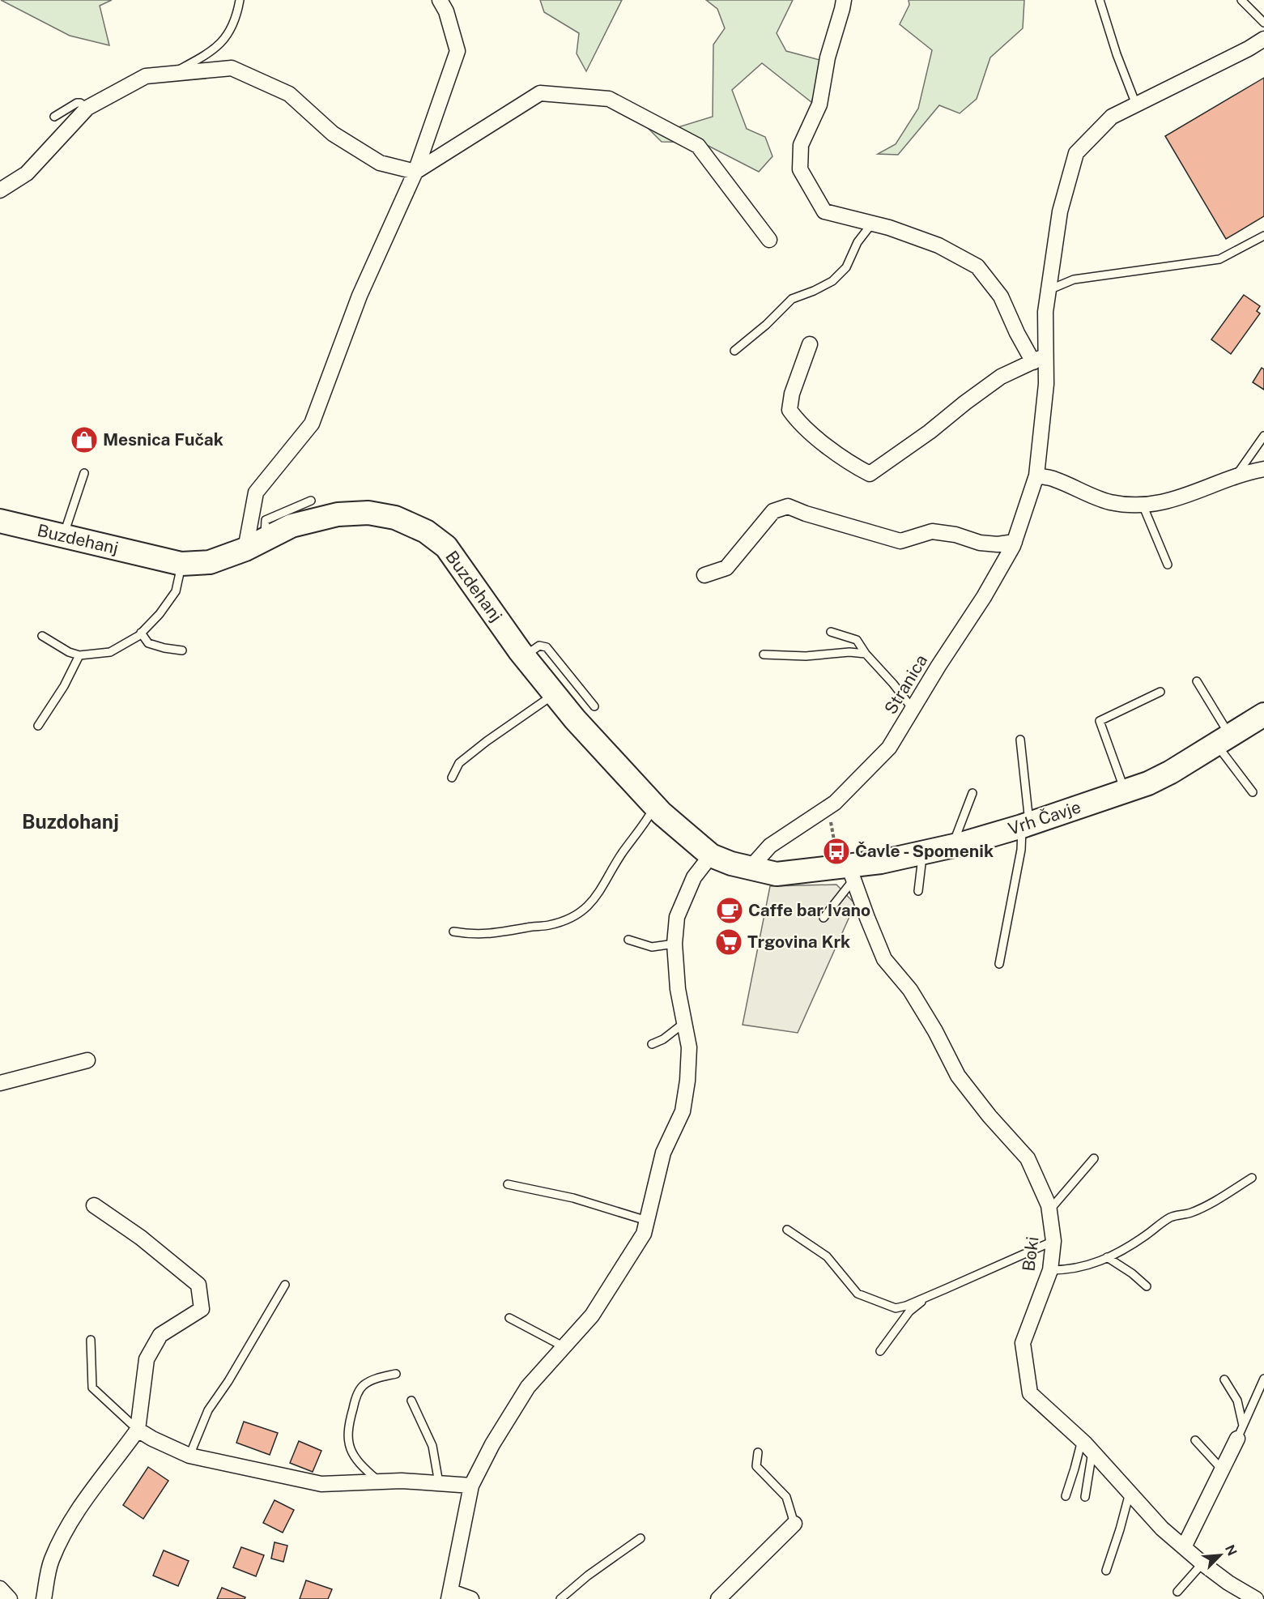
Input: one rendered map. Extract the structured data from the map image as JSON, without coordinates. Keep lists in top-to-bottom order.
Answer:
{
  "streets": {
    "main road": ["Buzdehanj", "Vrh Čavje"],
    "street": ["Stranica", "Boki"]
  },
  "crossings": [
    ["Buzdehanj", "Stranica"],
    ["Buzdehanj", "Vrh Čavje"],
    ["Stranica", "Vrh Čavje"],
    ["Vrh Čavje", "Boki"]
  ],
  "districts": ["Buzdohanj"],
  "places": {
    "shop": ["Mesnica Fučak"],
    "bus stop": ["Čavle - Spomenik"],
    "cafe": ["Caffe bar Ivano"],
    "supermarket": ["Trgovina Krk"]
  },
  "north": "top right"
}
